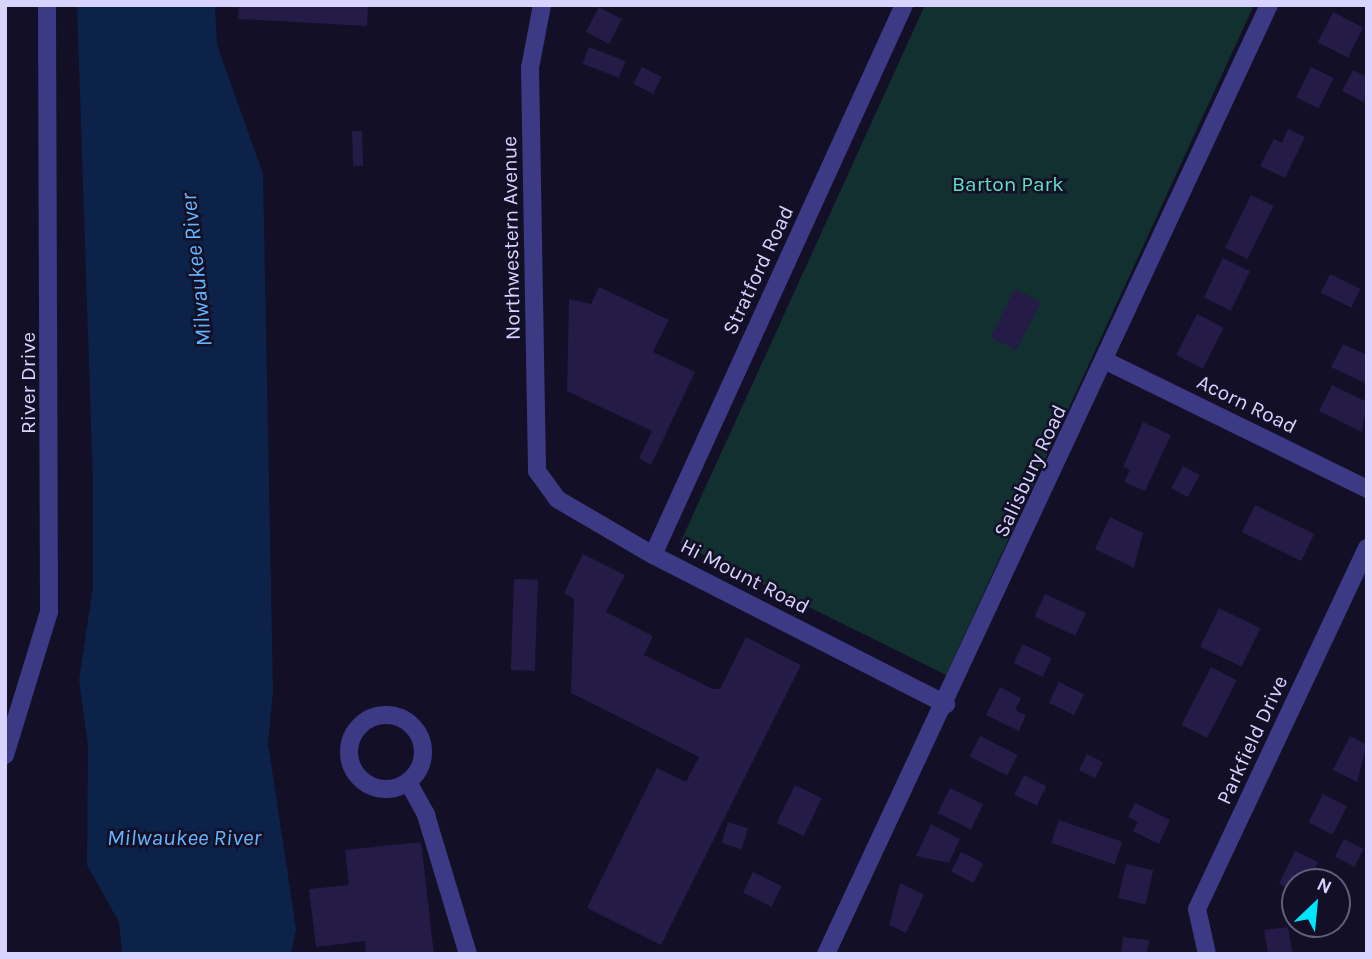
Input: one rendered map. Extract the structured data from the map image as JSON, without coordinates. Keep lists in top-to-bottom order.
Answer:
{
  "streets": {
    "street": [
      "Northwestern Avenue",
      "Stratford Road",
      "River Drive",
      "Acorn Road",
      "Salisbury Road",
      "Hi Mount Road",
      "Parkfield Drive"
    ]
  },
  "crossings": [
    ["Northwestern Avenue", "Hi Mount Road"],
    ["Stratford Road", "Hi Mount Road"],
    ["Acorn Road", "Salisbury Road"],
    ["Salisbury Road", "Hi Mount Road"]
  ],
  "water": ["Milwaukee River"],
  "parks": ["Barton Park"],
  "north": "top right"
}
